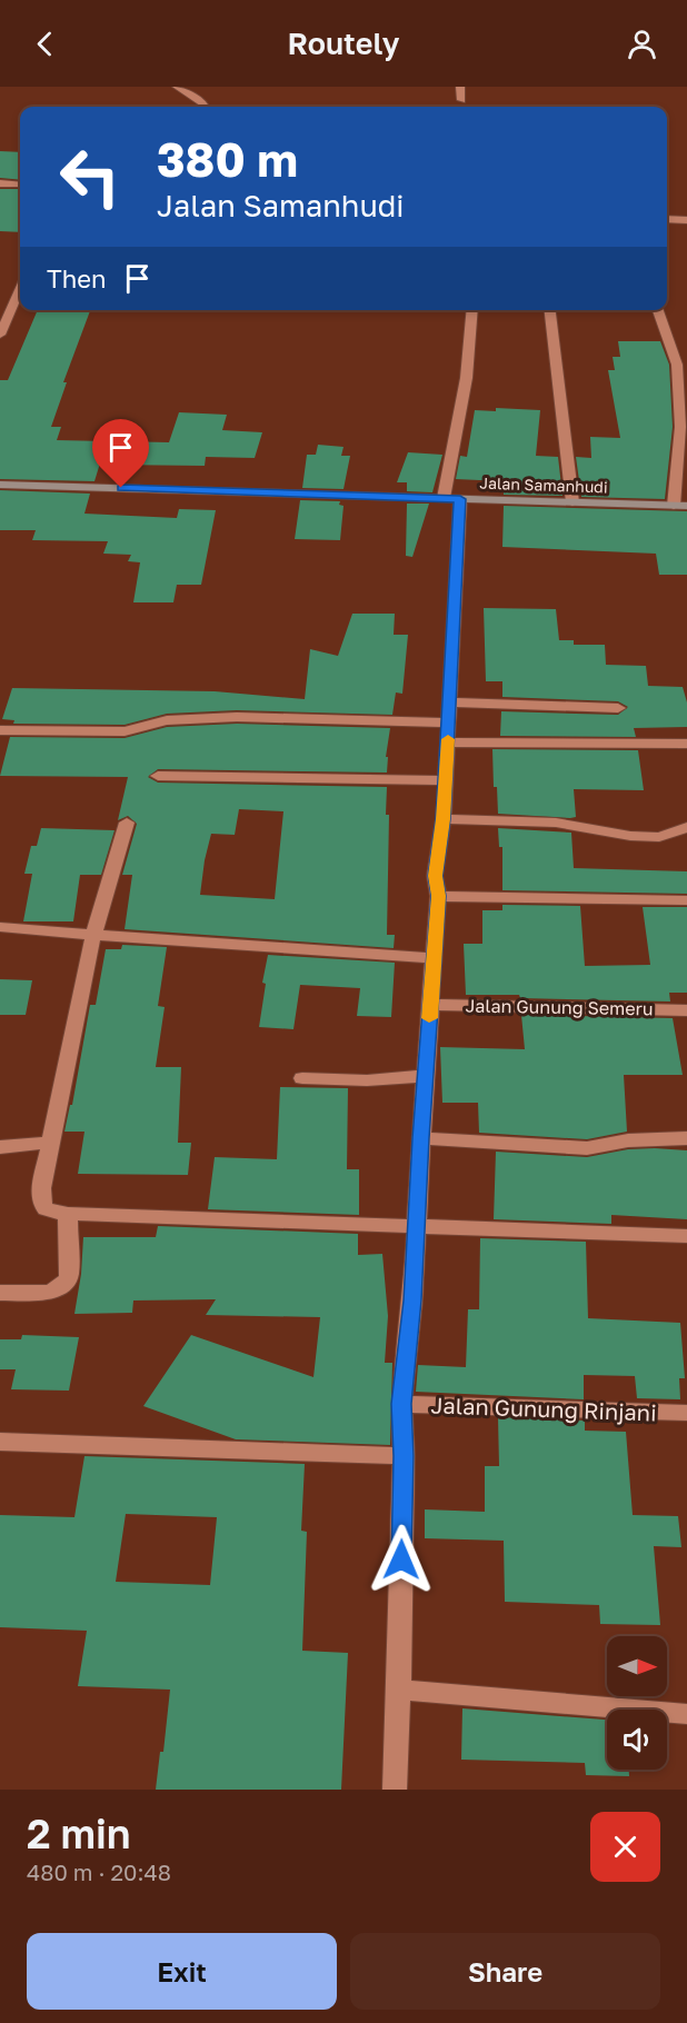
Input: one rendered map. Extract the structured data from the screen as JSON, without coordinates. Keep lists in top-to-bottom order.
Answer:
{
  "streets": {
    "street": ["Jalan Samanhudi", "Jalan Gunung Semeru", "Jalan Gunung Rinjani"]
  },
  "north": "right",
  "page": {
    "header": "Routely",
    "turn": ["380 m", "Jalan Samanhudi"],
    "then": "Then",
    "heading": ["2 min", "480 m · 20:48"],
    "buttons": ["Exit", "Share"]
  }
}
